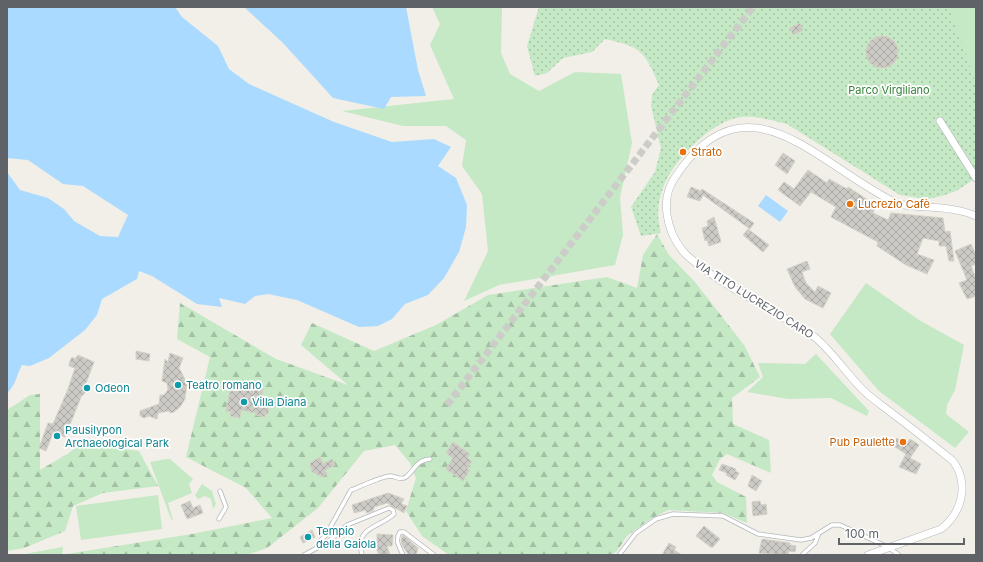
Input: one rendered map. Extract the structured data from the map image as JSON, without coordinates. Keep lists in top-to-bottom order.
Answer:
{
  "streets": {
    "street": ["VIA TITO LUCREZIO CARO"]
  },
  "parks": ["Parco Virgiliano"],
  "places": [
    "Strato",
    "Lucrezio Cafè",
    "Teatro romano",
    "Odeon",
    "Villa Diana",
    "Pausilypon Archaeological Park",
    "Pub Paulette",
    "Tempio della Gaiola"
  ],
  "scale_bar": "100 m"
}
